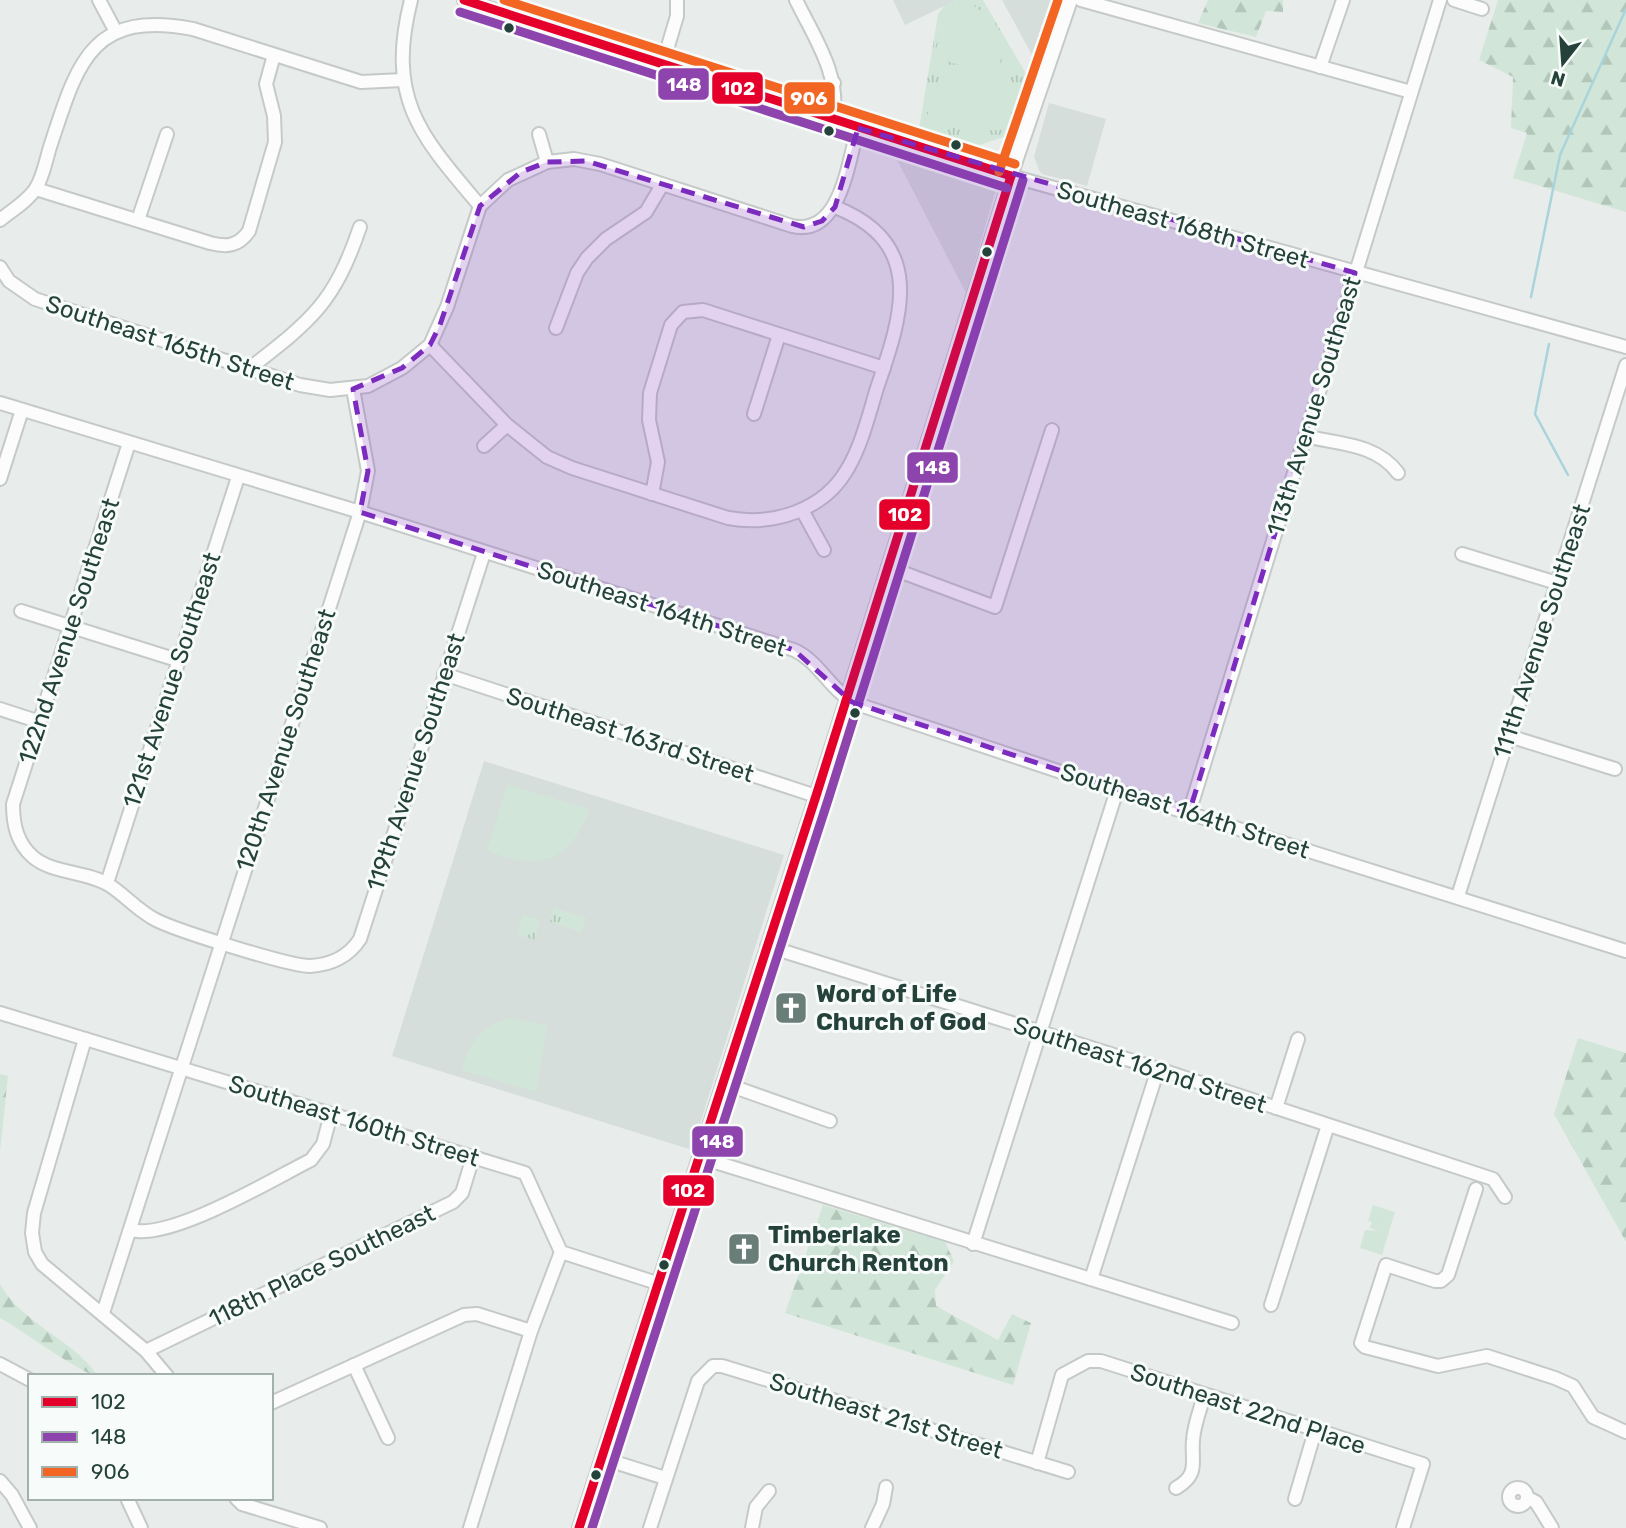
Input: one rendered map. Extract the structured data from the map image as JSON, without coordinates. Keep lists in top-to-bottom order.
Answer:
{
  "streets": {
    "street": [
      "Southeast 168th Street",
      "Southeast 165th Street",
      "113th Avenue Southeast",
      "Southeast 164th Street",
      "122nd Avenue Southeast",
      "111th Avenue Southeast",
      "121st Avenue Southeast",
      "Southeast 163rd Street",
      "120th Avenue Southeast",
      "119th Avenue Southeast",
      "Southeast 162nd Street",
      "Southeast 160th Street",
      "118th Place Southeast",
      "Southeast 22nd Place",
      "Southeast 21st Street"
    ]
  },
  "crossings": [
    ["Southeast 168th Street", "113th Avenue Southeast"],
    ["Southeast 165th Street", "120th Avenue Southeast"],
    ["113th Avenue Southeast", "Southeast 164th Street"],
    ["Southeast 164th Street", "122nd Avenue Southeast"],
    ["Southeast 164th Street", "111th Avenue Southeast"],
    ["Southeast 164th Street", "121st Avenue Southeast"],
    ["Southeast 164th Street", "120th Avenue Southeast"],
    ["Southeast 164th Street", "119th Avenue Southeast"],
    ["122nd Avenue Southeast", "121st Avenue Southeast"],
    ["Southeast 163rd Street", "119th Avenue Southeast"],
    ["120th Avenue Southeast", "119th Avenue Southeast"],
    ["120th Avenue Southeast", "Southeast 160th Street"],
    ["Southeast 160th Street", "118th Place Southeast"],
    ["Southeast 22nd Place", "Southeast 21st Street"]
  ],
  "places": {
    "church": ["Word of Life Church of God", "Timberlake Church Renton"]
  },
  "lines": ["transit line 102", "transit line 906", "transit line 148"],
  "legend": ["102", "148", "906"],
  "north": "bottom"
}
